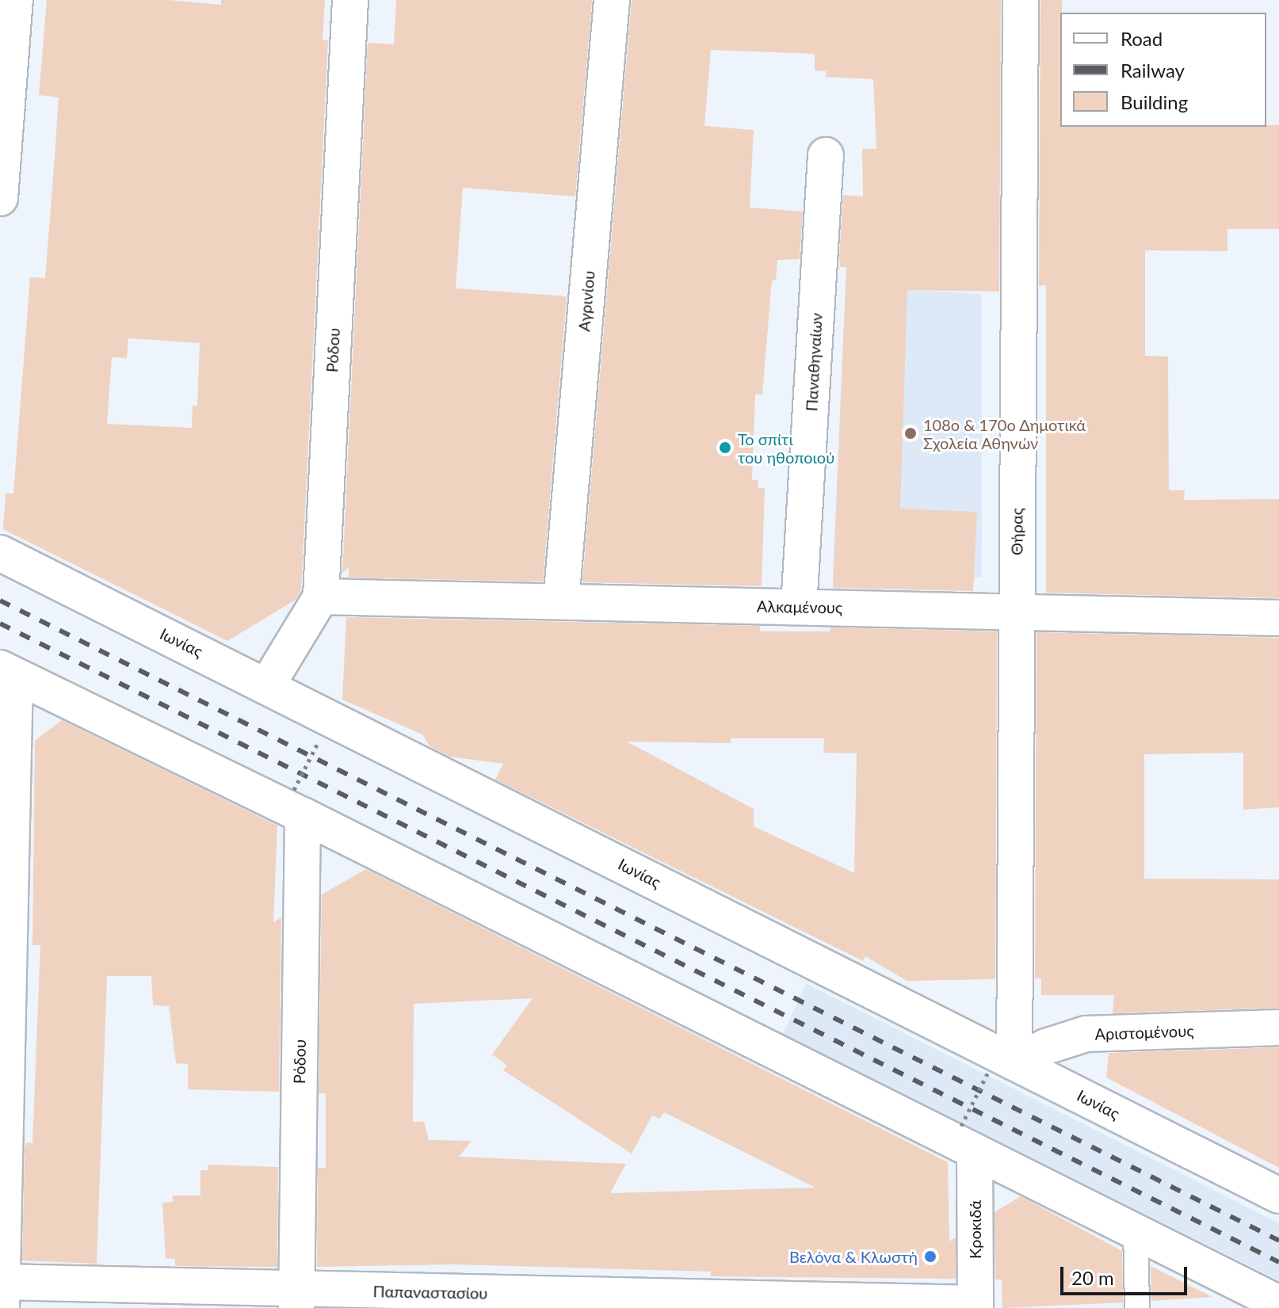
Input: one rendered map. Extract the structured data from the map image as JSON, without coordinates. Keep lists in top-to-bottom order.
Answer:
{
  "streets": {
    "street": [
      "Αγρινίου",
      "Ρόδου",
      "Παναθηναίων",
      "Θήρας",
      "Αλκαμένους",
      "Ιωνίας",
      "Αριστομένους",
      "Κροκιδά",
      "Παπαναστασίου"
    ]
  },
  "crossings": [
    ["Αγρινίου", "Αλκαμένους"],
    ["Ρόδου", "Αλκαμένους"],
    ["Ρόδου", "Ιωνίας"],
    ["Ρόδου", "Παπαναστασίου"],
    ["Παναθηναίων", "Αλκαμένους"],
    ["Θήρας", "Αλκαμένους"],
    ["Θήρας", "Ιωνίας"],
    ["Θήρας", "Αριστομένους"],
    ["Ιωνίας", "Αριστομένους"],
    ["Κροκιδά", "Παπαναστασίου"]
  ],
  "places": ["108ο & 170ο Δημοτικά Σχολεία Αθηνών", "Το σπίτι του ηθοποιού", "Βελόνα & Κλωστή"],
  "legend": ["Road", "Railway", "Building"],
  "scale_bar": "20 m"
}
